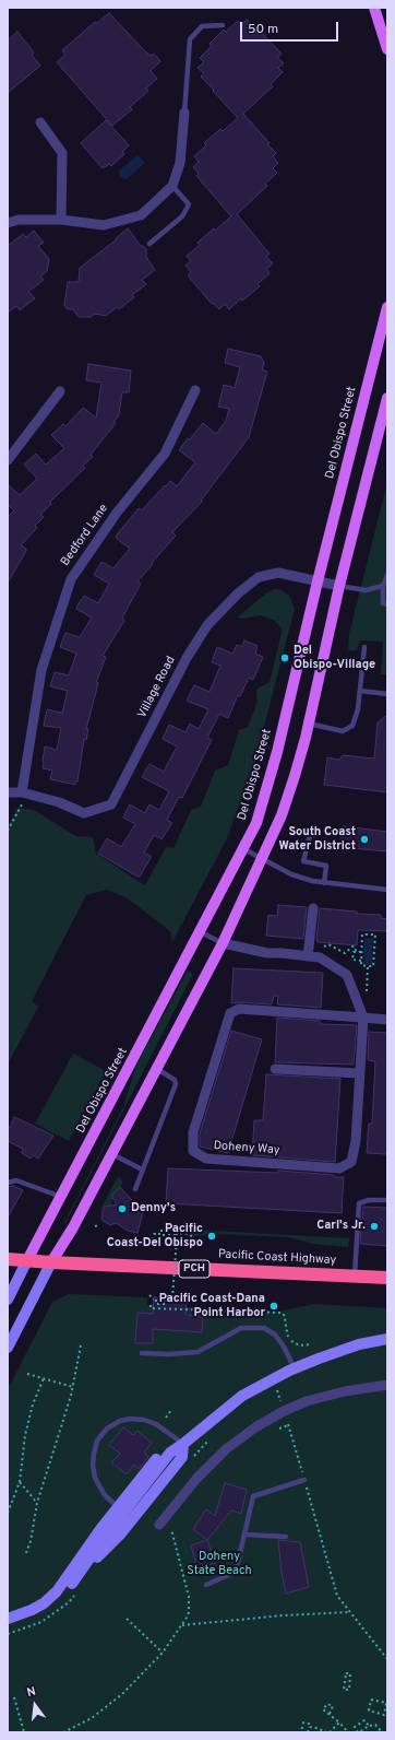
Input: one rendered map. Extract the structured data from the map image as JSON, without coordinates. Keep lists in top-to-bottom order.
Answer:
{
  "streets": {
    "highway": ["Pacific Coast Highway", "PCH"],
    "main road": ["Del Obispo Street"],
    "street": ["Bedford Lane", "Village Road", "Doheny Way"]
  },
  "crossings": [
    ["Del Obispo Street", "Village Road"],
    ["Del Obispo Street", "Pacific Coast Highway"],
    ["Bedford Lane", "Village Road"]
  ],
  "parks": ["Doheny State Beach"],
  "places": [
    "Del Obispo-Village",
    "South Coast Water District",
    "Denny's",
    "Carl's Jr.",
    "Pacific Coast-Del Obispo",
    "Pacific Coast-Dana Point Harbor"
  ],
  "scale_bar": "50 m",
  "north": "top"
}
